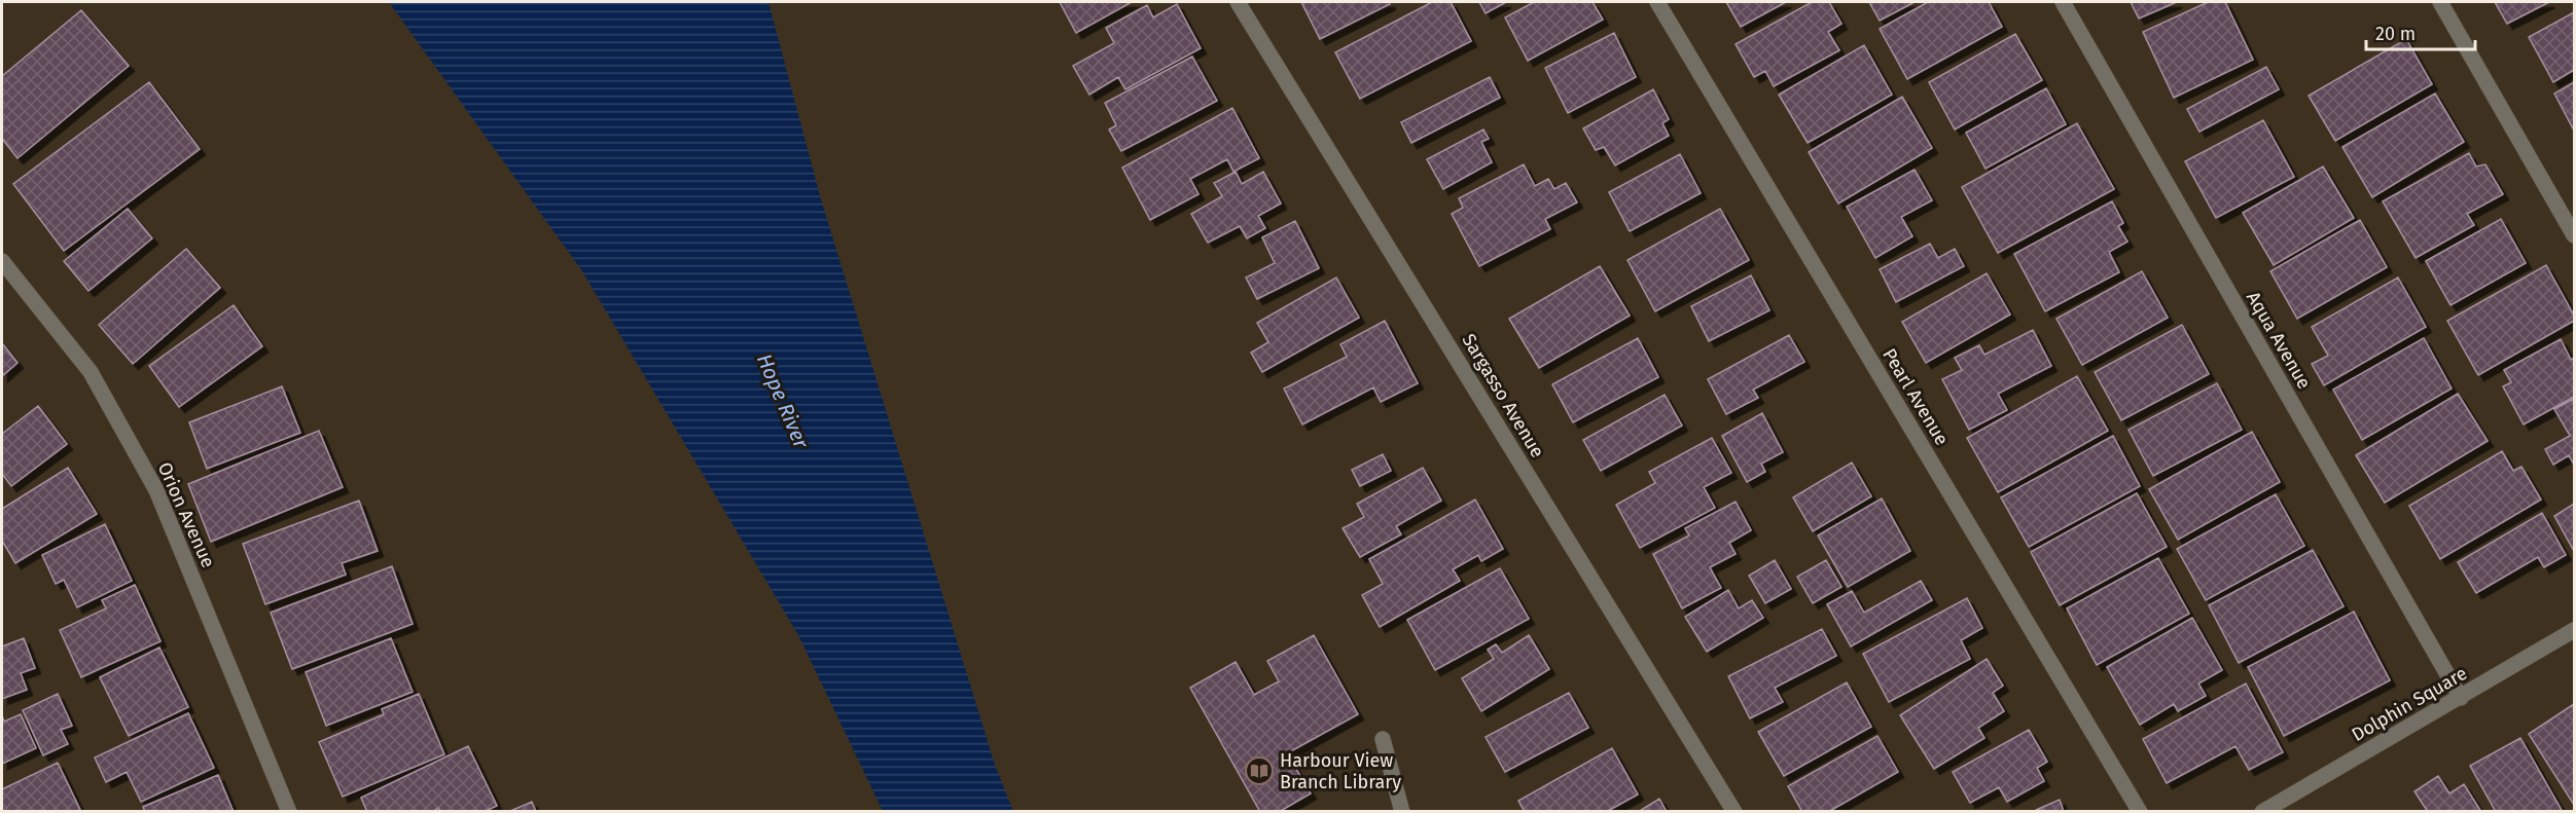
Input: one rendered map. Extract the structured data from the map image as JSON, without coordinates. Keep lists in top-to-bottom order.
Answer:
{
  "streets": {
    "street": [
      "Aqua Avenue",
      "Sargasso Avenue",
      "Pearl Avenue",
      "Orion Avenue",
      "Dolphin Square"
    ]
  },
  "crossings": [
    ["Aqua Avenue", "Dolphin Square"]
  ],
  "water": ["Hope River"],
  "places": {
    "library": ["Harbour View Branch Library"]
  },
  "scale_bar": "20 m"
}
